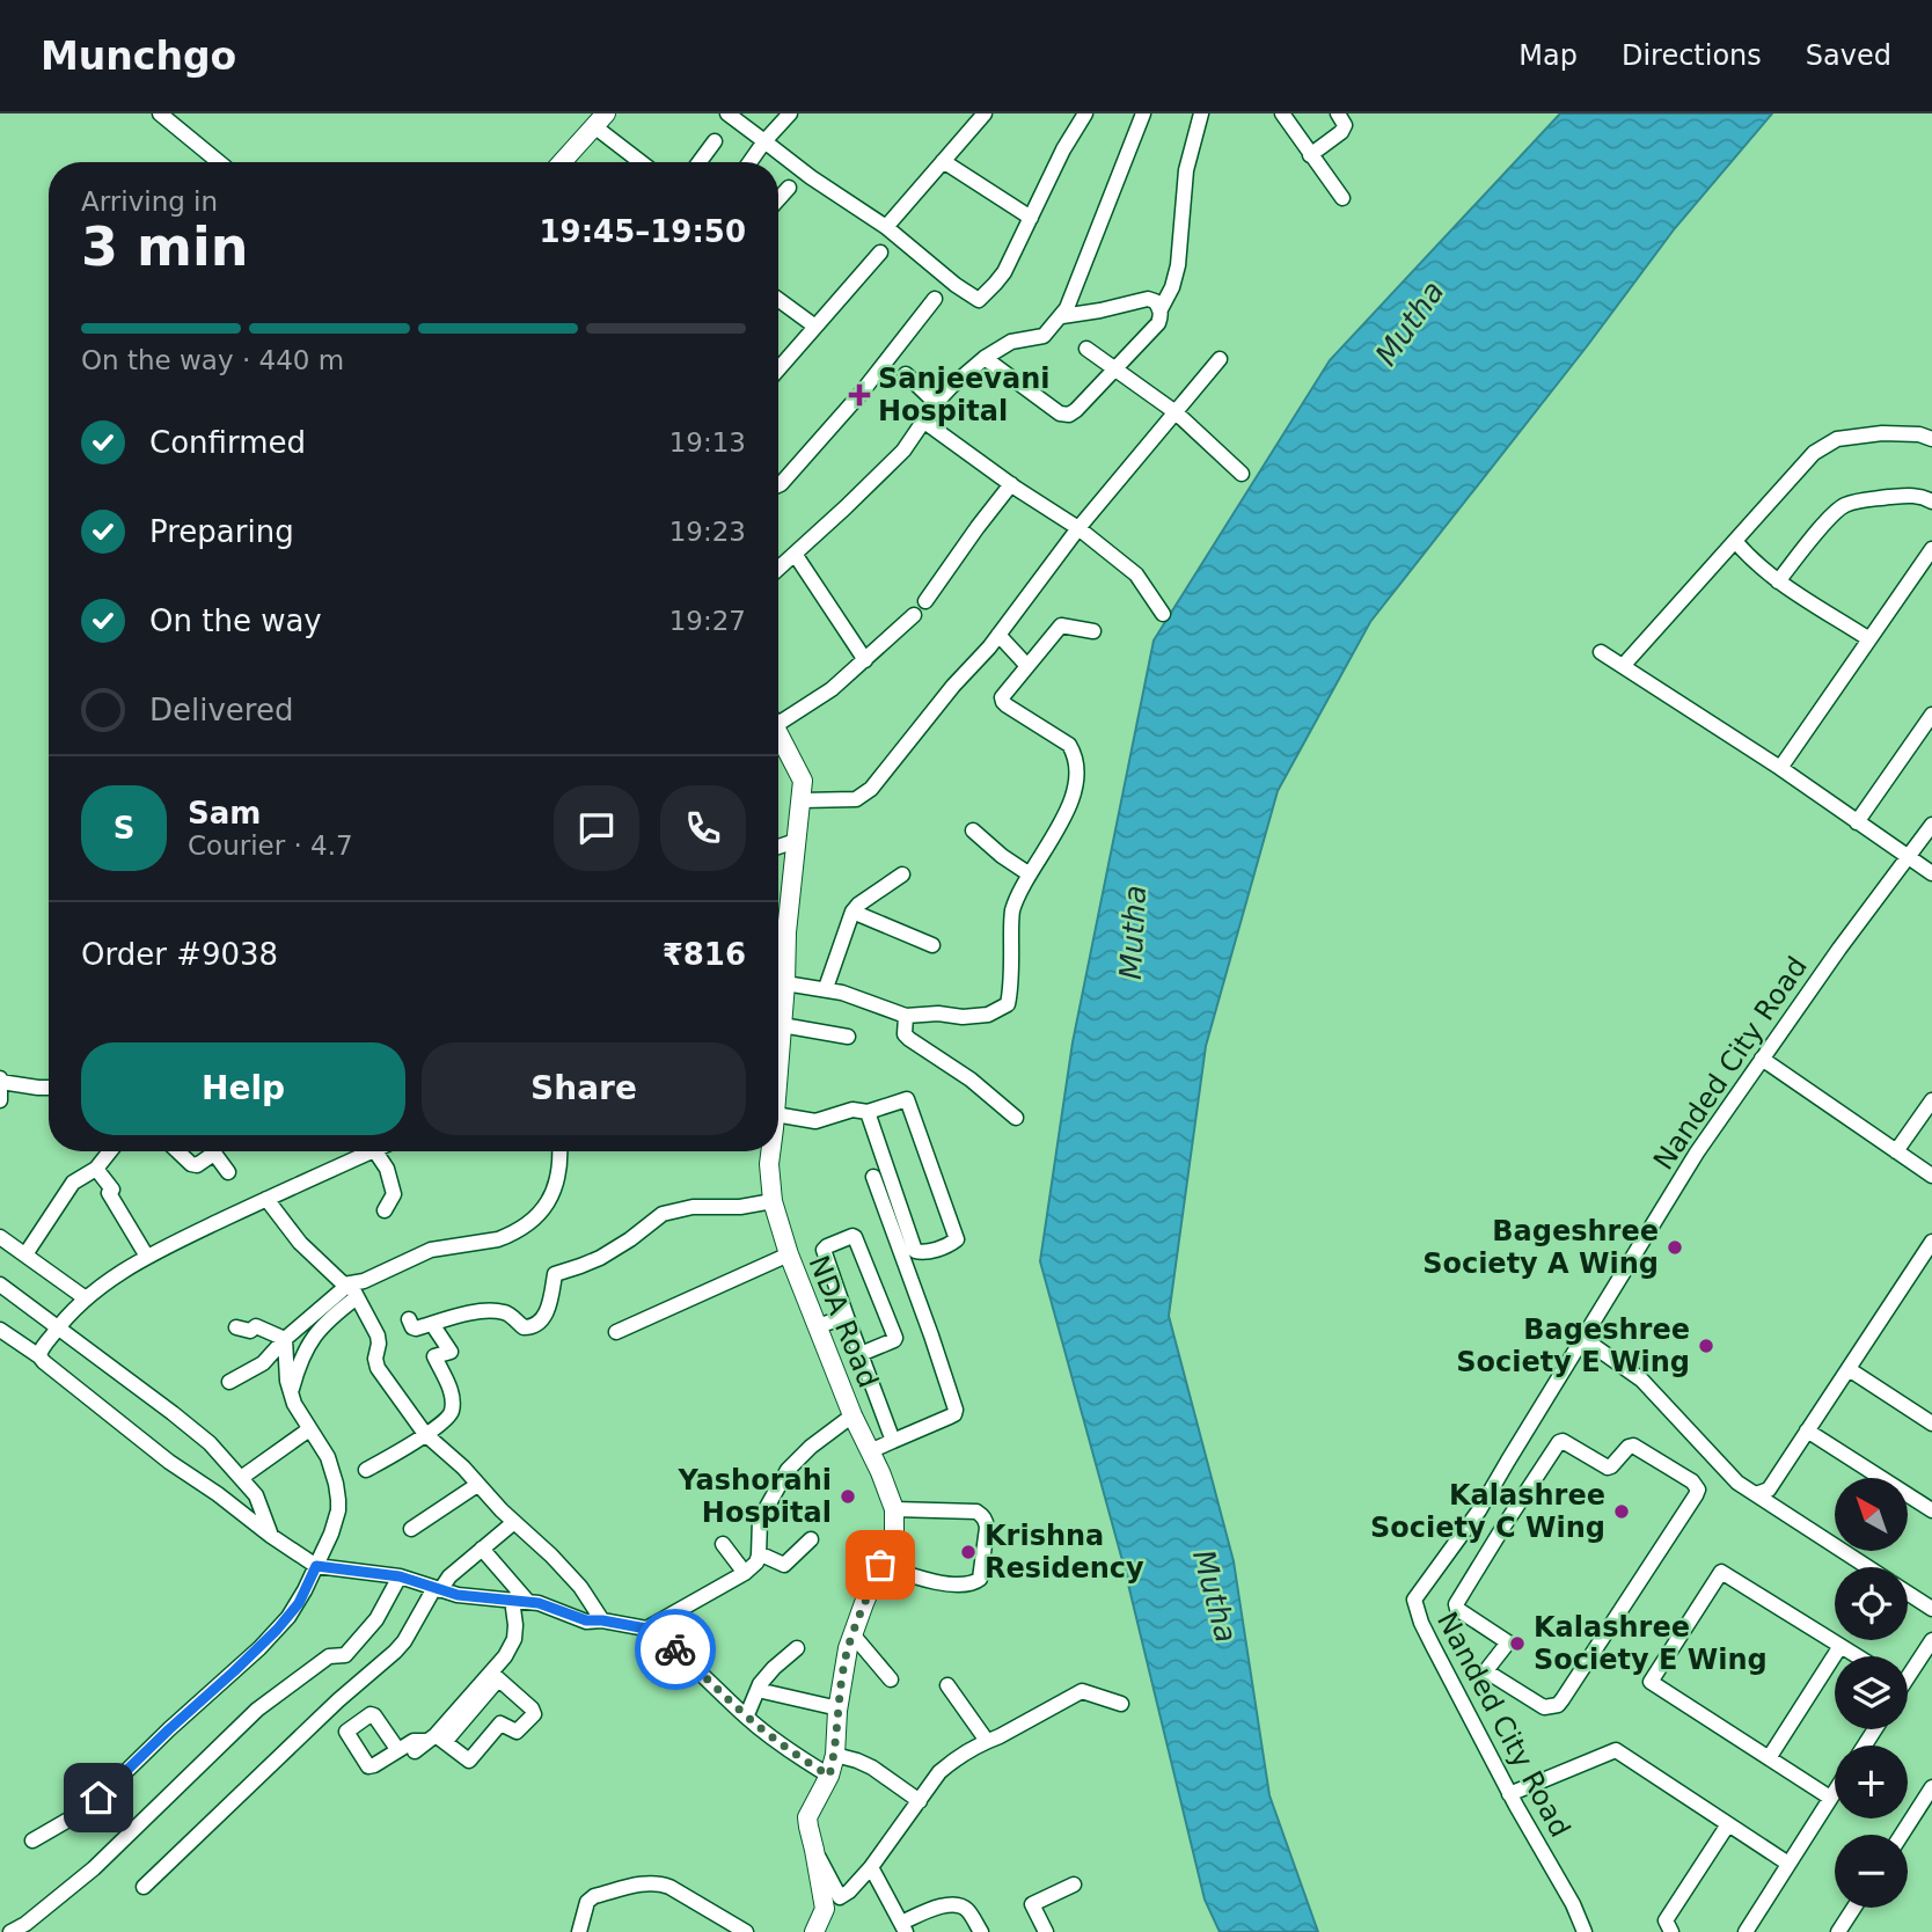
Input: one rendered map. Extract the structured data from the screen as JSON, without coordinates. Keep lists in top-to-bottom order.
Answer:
{
  "streets": {
    "main road": ["NDA Road"],
    "street": ["Nanded City Road"]
  },
  "water": ["Mutha"],
  "places": {
    "health": ["Sanjeevani Hospital"],
    "other": [
      "Bageshree Society A Wing",
      "Bageshree Society E Wing",
      "Yashorahi Hospital",
      "Kalashree Society C Wing",
      "Krishna Residency",
      "Kalashree Society E Wing"
    ]
  },
  "north": "top left",
  "page": {
    "header": "Munchgo",
    "nav": ["Map", "Directions", "Saved"],
    "heading": ["3 min", "Arriving in", "19:45–19:50"],
    "panel": [
      "Sam",
      "Courier · 4.7",
      "Order #9038",
      "₹816"
    ],
    "bar": "On the way · 440 m",
    "list": [
      ["Confirmed", "19:13"],
      ["Preparing", "19:23"],
      ["On the way", "19:27"],
      "Delivered"
    ],
    "round": "S",
    "buttons": ["Help", "Share"],
    "map_buttons": ["+", "−"]
  }
}
